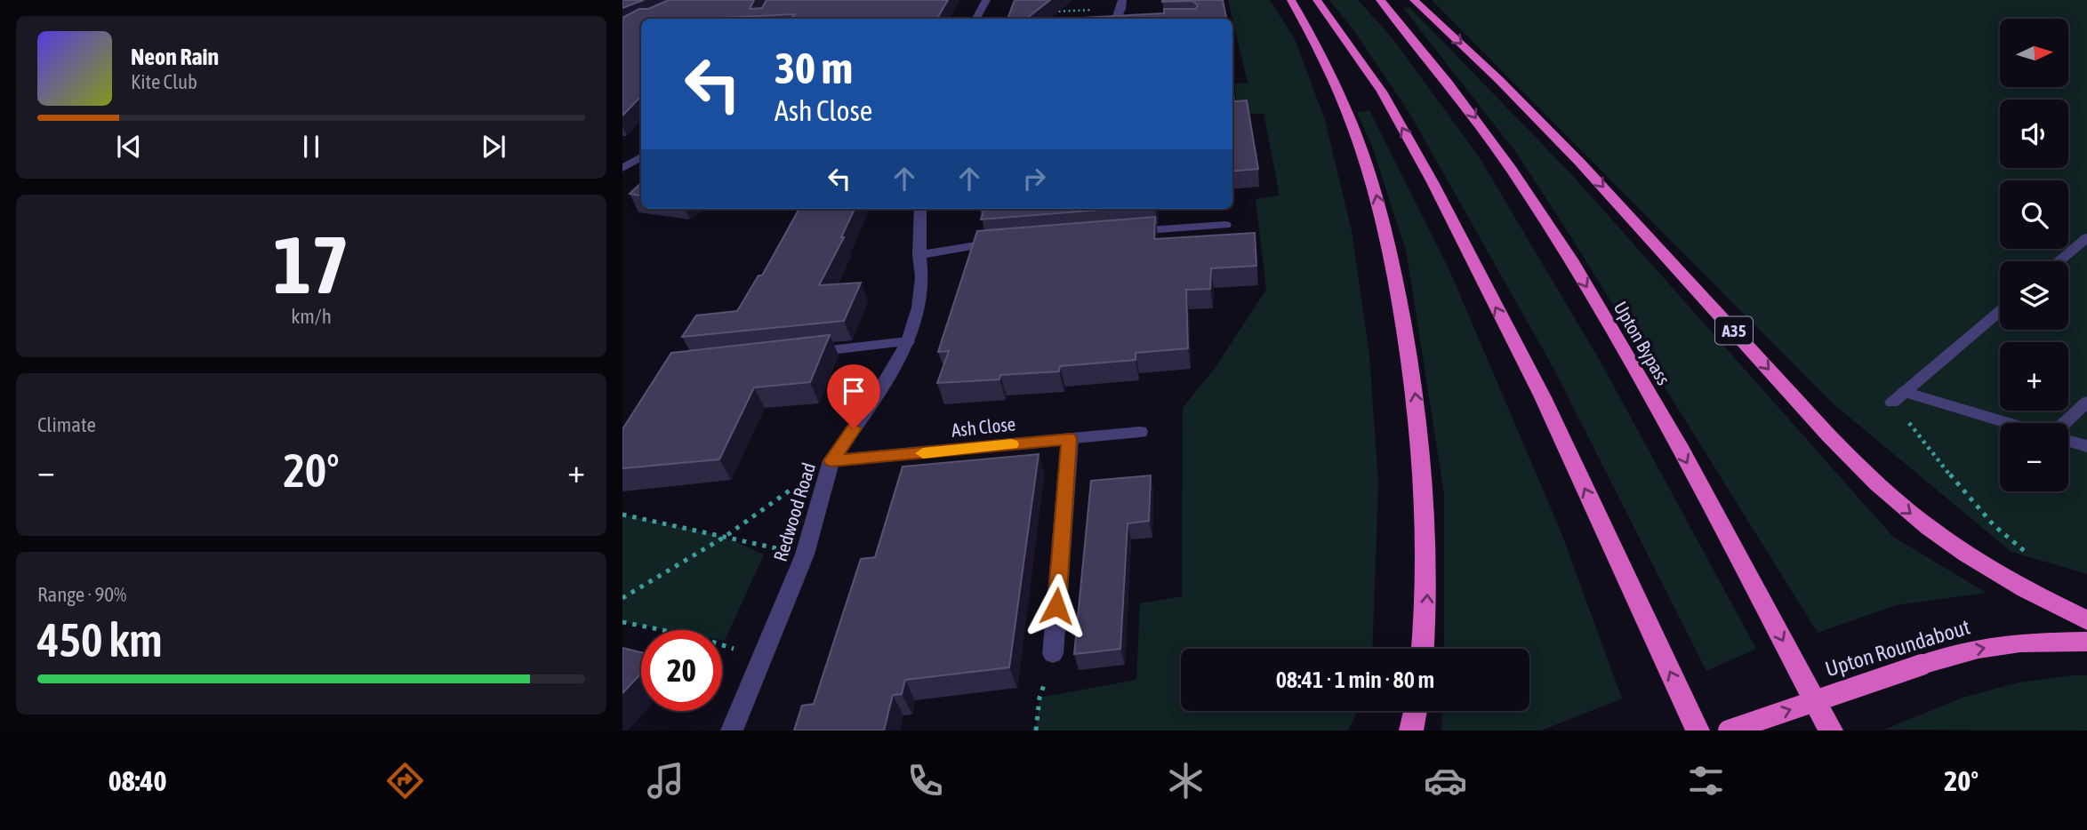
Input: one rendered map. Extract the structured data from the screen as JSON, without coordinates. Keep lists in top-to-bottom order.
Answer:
{
  "streets": {
    "highway": ["A35", "Upton Bypass", "Upton Roundabout"],
    "street": ["Ash Close", "Redwood Road"]
  },
  "crossings": [
    ["Ash Close", "Redwood Road"]
  ],
  "one_way": ["Upton Roundabout"],
  "north": "right",
  "page": {
    "map_buttons": ["+", "−"],
    "turn": ["30 m", "Ash Close"],
    "song": ["Neon Rain", "Kite Club"],
    "tile": [
      ["17", "km/h"],
      "Climate",
      ["Range · 90%", "450 km"]
    ],
    "heat": ["−", "20°", "+"],
    "limit": "20",
    "trip": "08:41 · 1 min · 80 m",
    "tabs": ["08:40", "20°"]
  }
}
